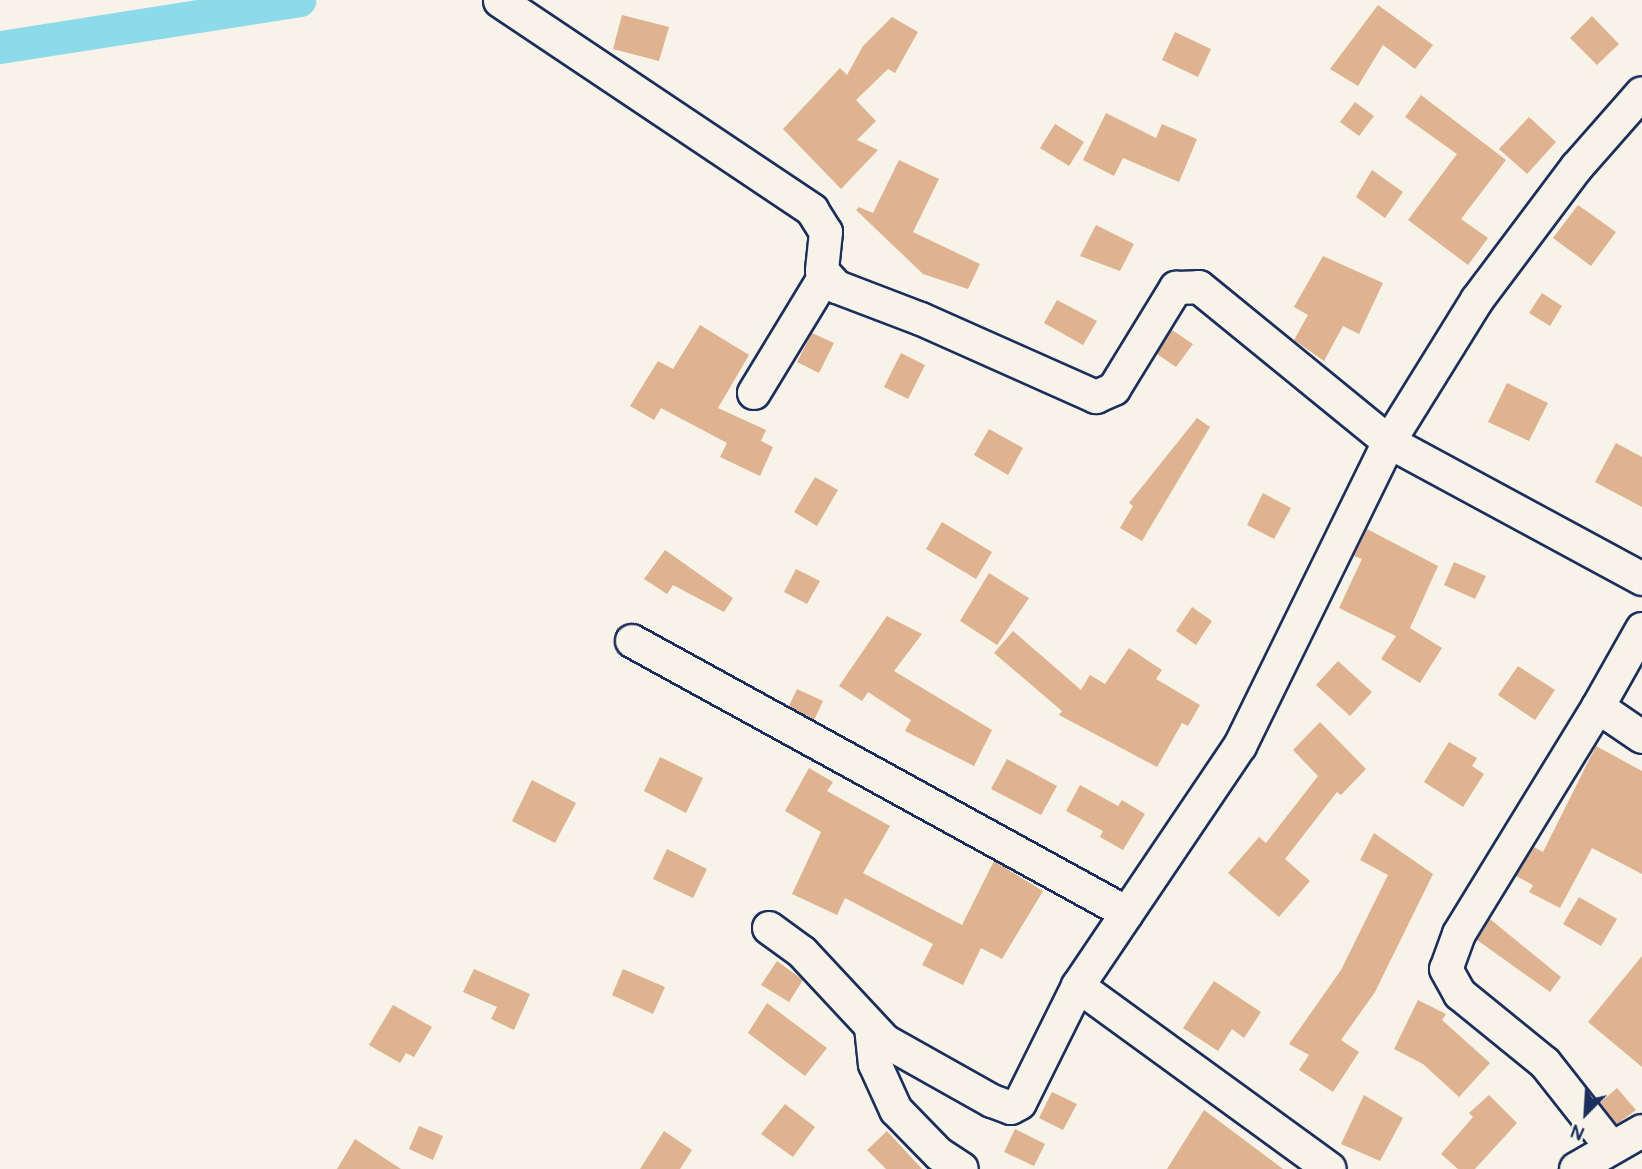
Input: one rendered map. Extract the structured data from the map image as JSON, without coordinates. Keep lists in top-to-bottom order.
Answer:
{
  "north": "bottom left"
}
